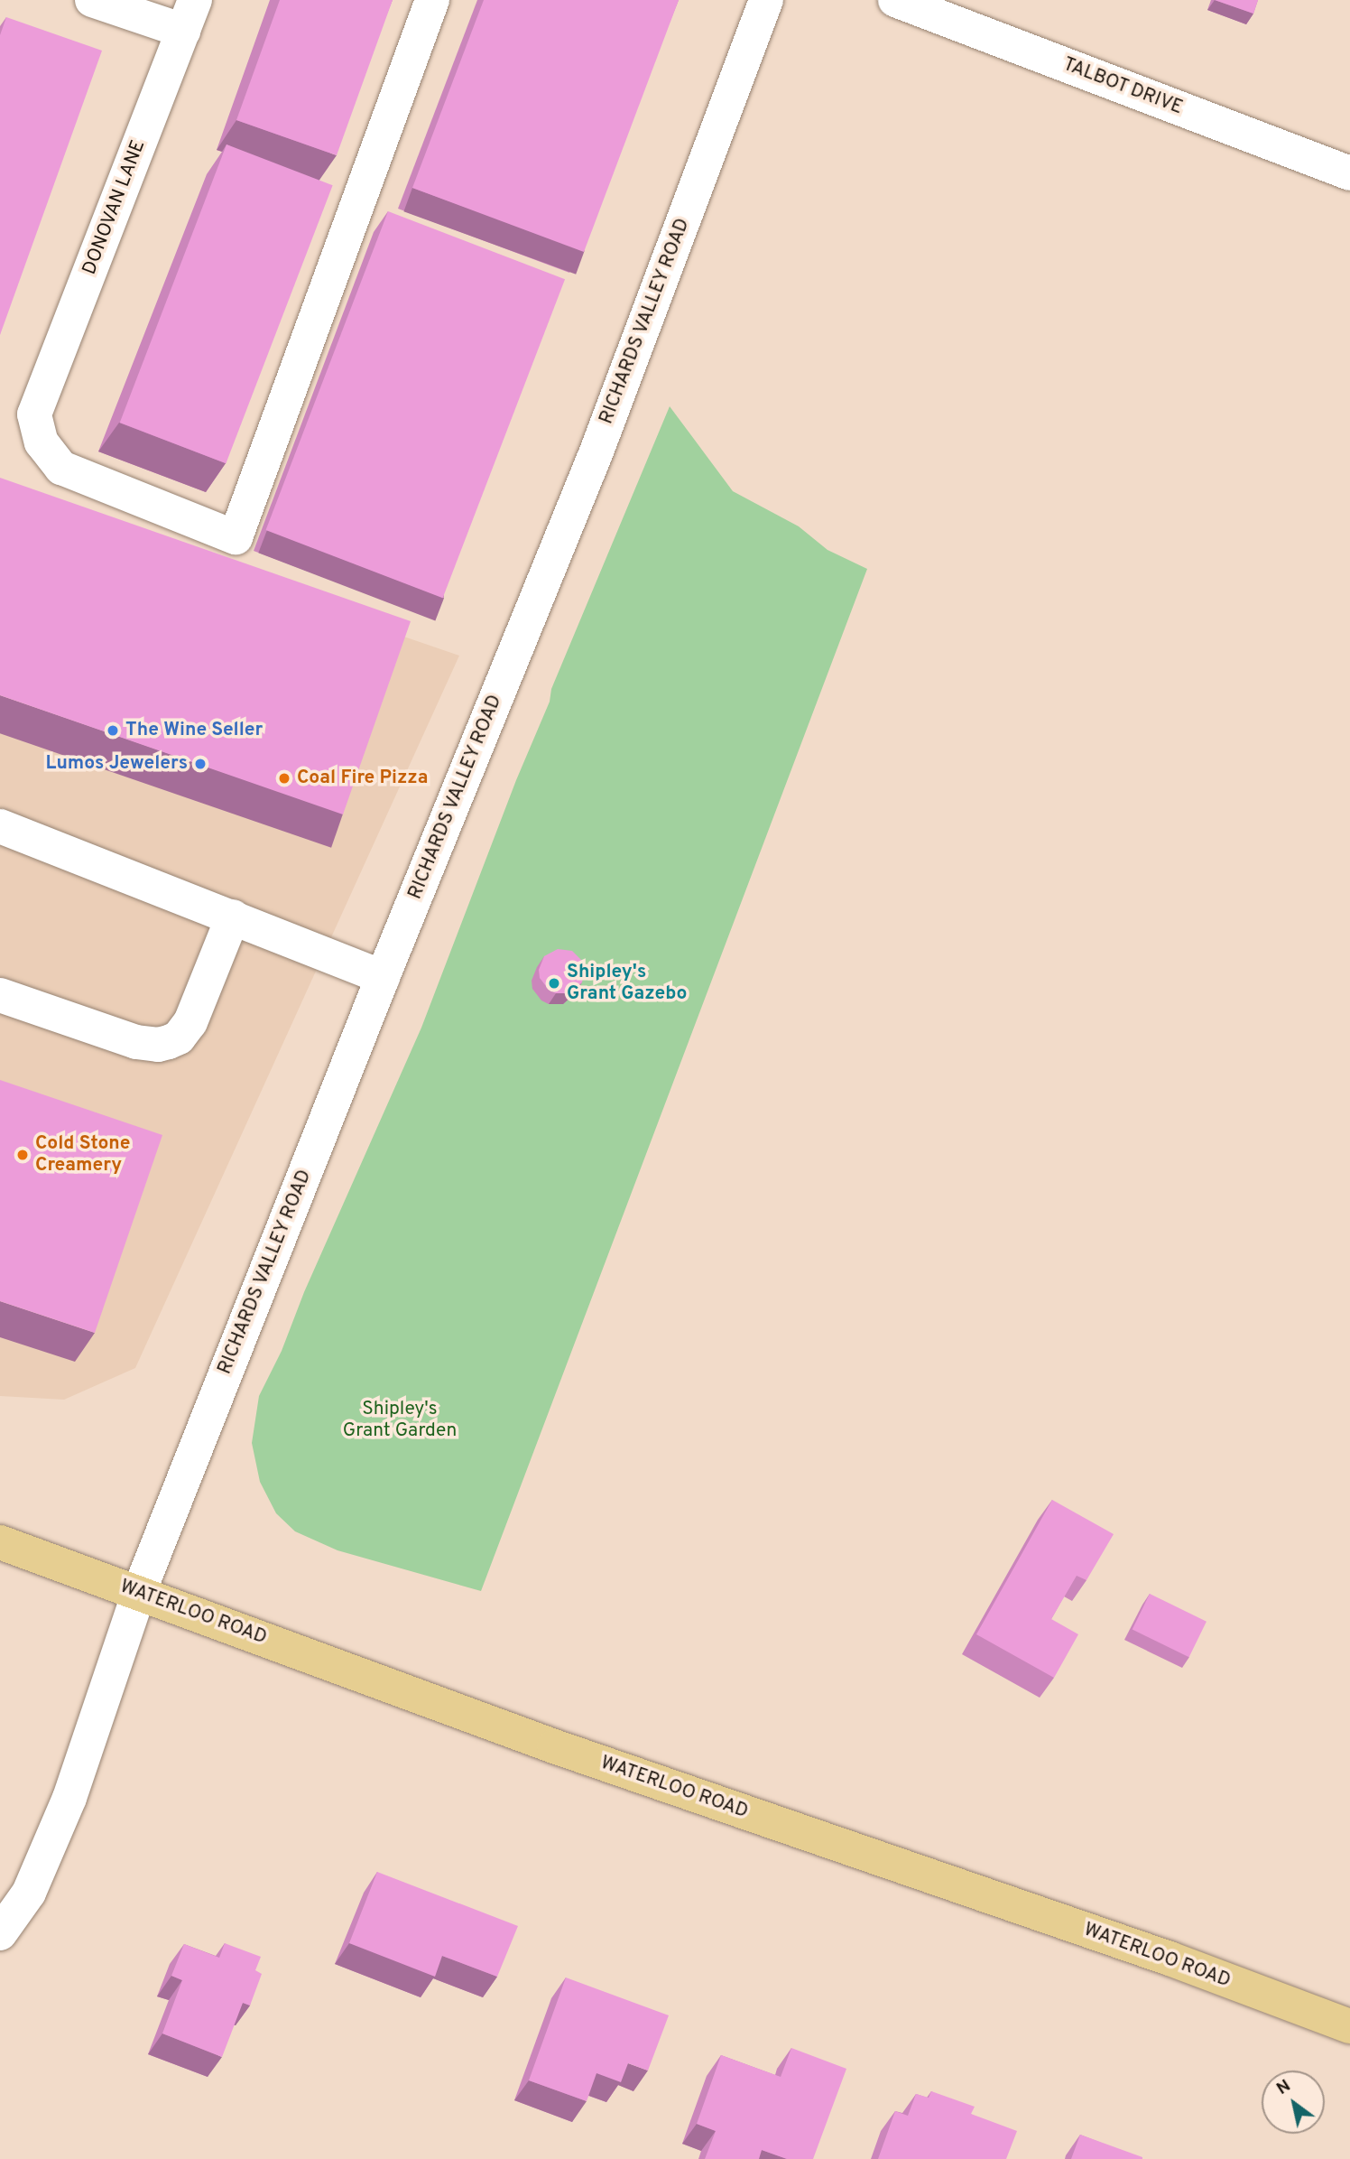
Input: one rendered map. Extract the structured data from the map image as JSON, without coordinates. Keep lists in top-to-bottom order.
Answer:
{
  "streets": {
    "main road": ["WATERLOO ROAD"],
    "street": ["TALBOT DRIVE", "DONOVAN LANE", "RICHARDS VALLEY ROAD"]
  },
  "crossings": [
    ["RICHARDS VALLEY ROAD", "WATERLOO ROAD"]
  ],
  "parks": ["Shipley's Grant Garden"],
  "places": [
    "The Wine Seller",
    "Lumos Jewelers",
    "Coal Fire Pizza",
    "Shipley's Grant Gazebo",
    "Cold Stone Creamery"
  ],
  "north": "top left"
}
